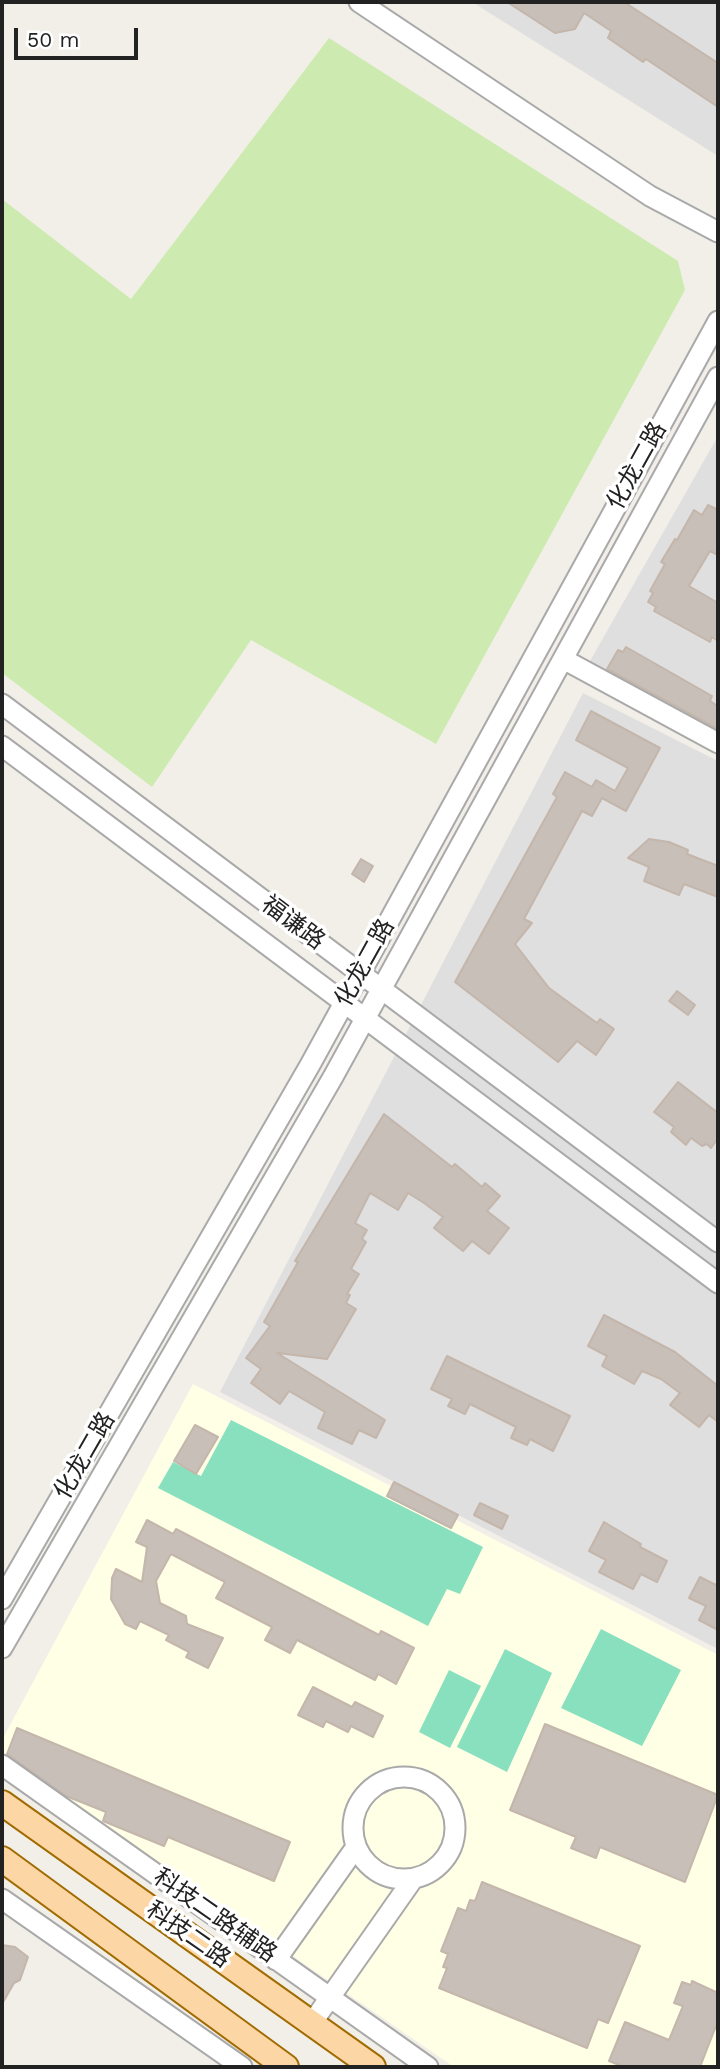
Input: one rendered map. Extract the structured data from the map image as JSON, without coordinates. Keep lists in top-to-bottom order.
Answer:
{
  "streets": {
    "main road": ["科技二路"],
    "street": ["化龙二路", "福谦路", "科技二路辅路"]
  },
  "crossings": [
    ["化龙二路", "福谦路"]
  ],
  "scale_bar": "50 m"
}
